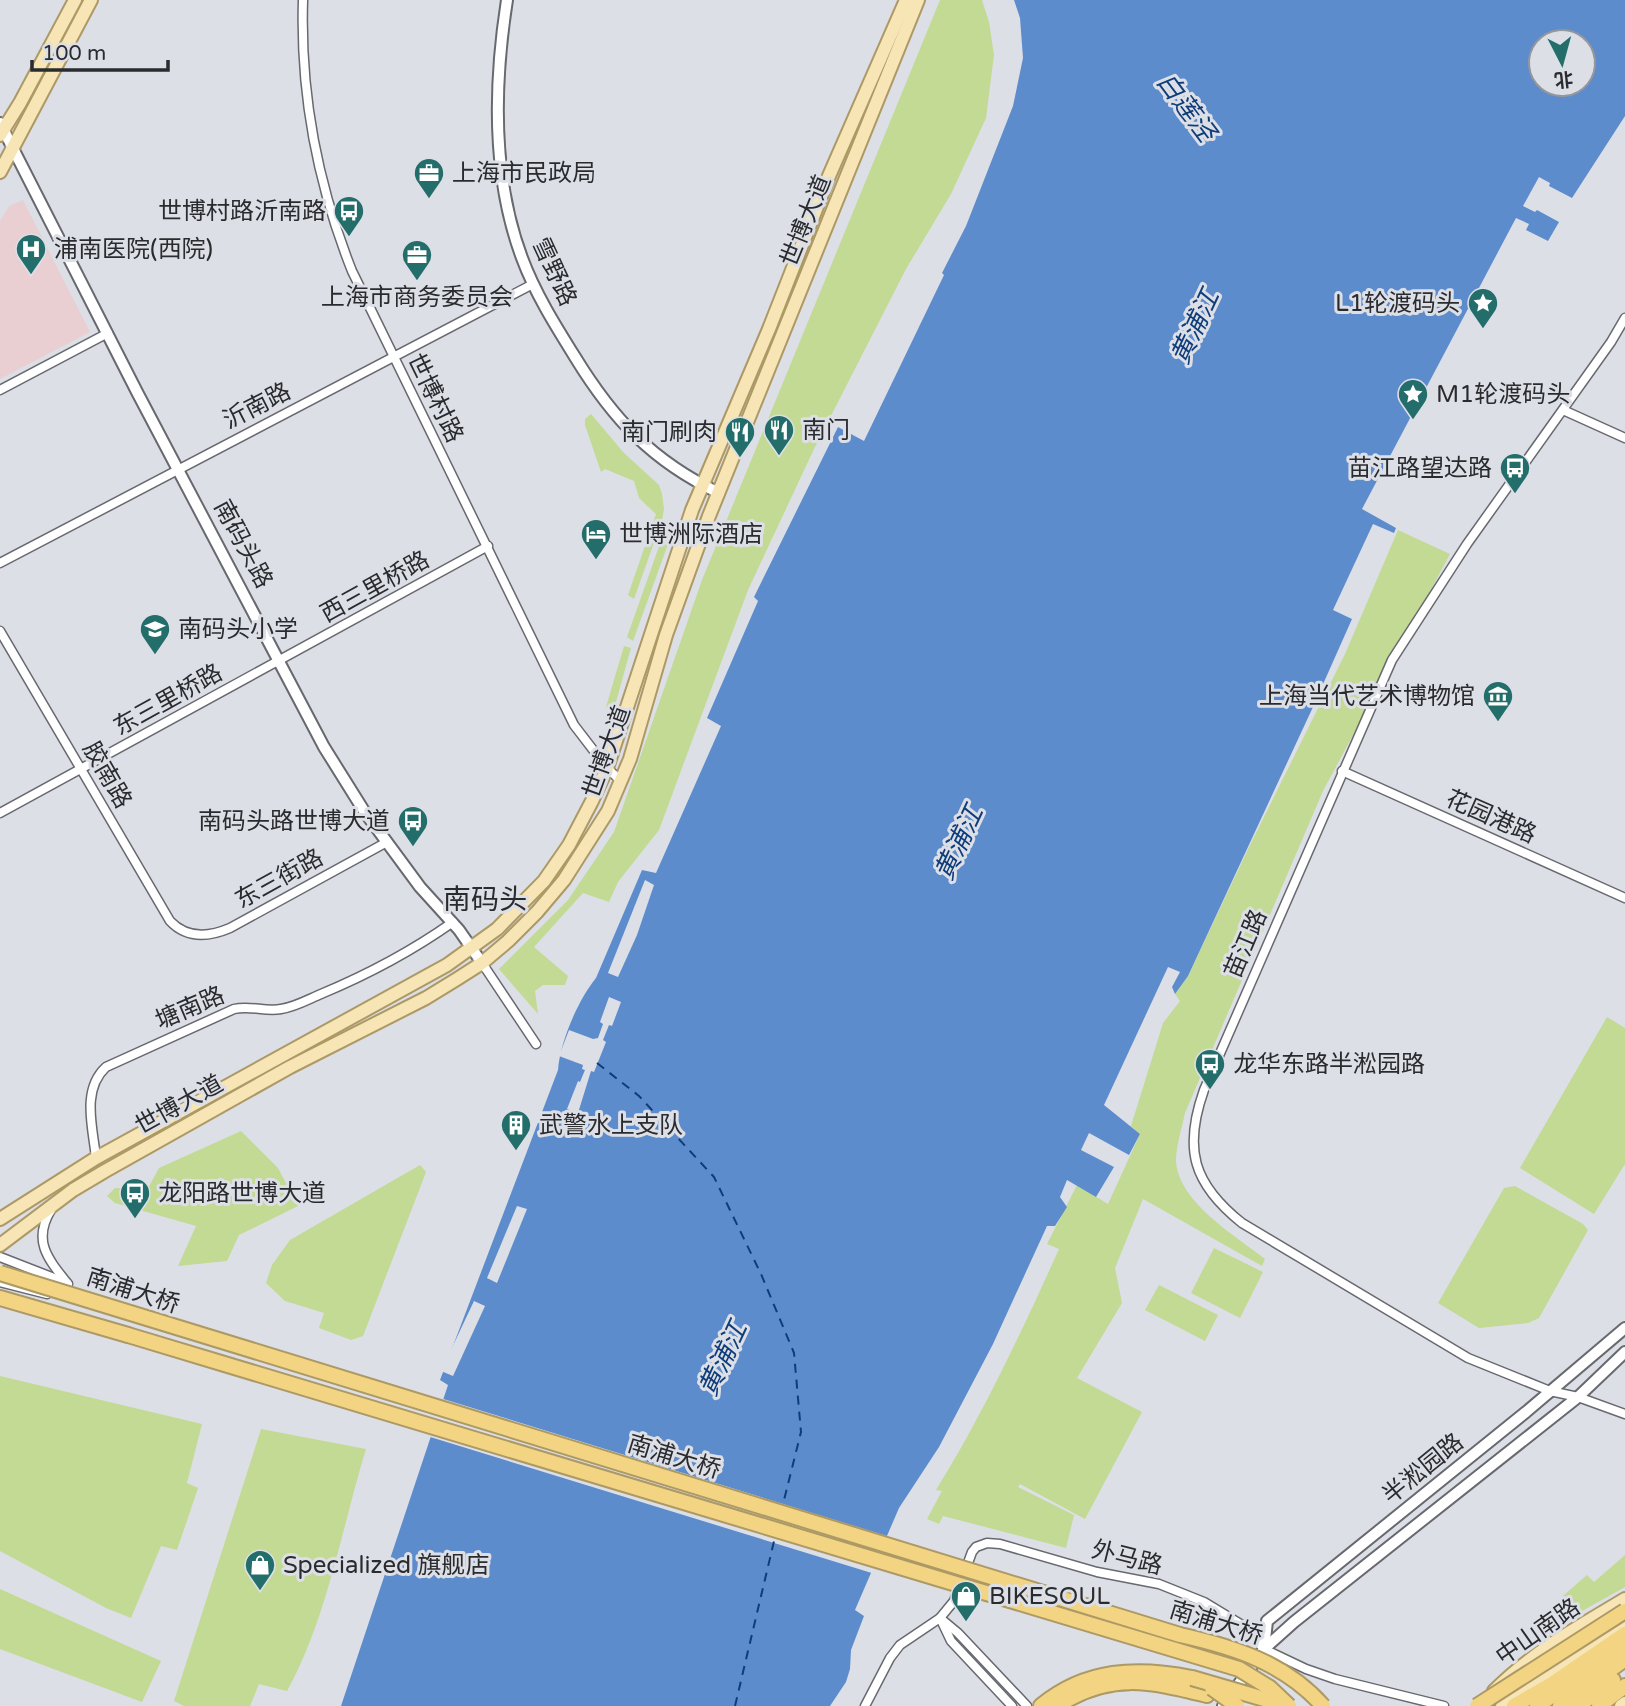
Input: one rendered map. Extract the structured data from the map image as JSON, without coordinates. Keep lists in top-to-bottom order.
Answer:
{
  "streets": {
    "highway": ["南浦大桥"],
    "main road": ["世博大道", "中山南路"],
    "street": [
      "雪野路",
      "世博村路",
      "沂南路",
      "南码头路",
      "西三里桥路",
      "东三里桥路",
      "胶南路",
      "花园港路",
      "东三街路",
      "苗江路",
      "塘南路",
      "半淞园路",
      "外马路"
    ]
  },
  "crossings": [
    ["世博大道", "雪野路"],
    ["世博大道", "世博村路"],
    ["世博大道", "南码头路"],
    ["世博大道", "塘南路"],
    ["雪野路", "沂南路"],
    ["世博村路", "沂南路"],
    ["世博村路", "西三里桥路"],
    ["沂南路", "南码头路"],
    ["南码头路", "西三里桥路"],
    ["南码头路", "东三里桥路"],
    ["南码头路", "东三街路"],
    ["南码头路", "塘南路"],
    ["西三里桥路", "东三里桥路"],
    ["东三里桥路", "胶南路"],
    ["胶南路", "东三街路"],
    ["花园港路", "苗江路"],
    ["苗江路", "半淞园路"],
    ["半淞园路", "外马路"]
  ],
  "districts": ["南码头"],
  "water": ["白莲泾", "黄浦江"],
  "places": {
    "office": ["上海市民政局", "上海市商务委员会"],
    "bus stop": [
      "世博村路沂南路",
      "苗江路望达路",
      "南码头路世博大道",
      "龙华东路半淞园路",
      "龙阳路世博大道"
    ],
    "hospital": ["浦南医院(西院)"],
    "place": ["L1轮渡码头", "M1轮渡码头"],
    "restaurant": ["南门", "南门刷肉"],
    "hotel": ["世博洲际酒店"],
    "school or university": ["南码头小学"],
    "museum": ["上海当代艺术博物馆"],
    "building": ["武警水上支队"],
    "shop": ["Specialized 旗舰店", "BIKESOUL"]
  },
  "scale_bar": "100 m",
  "north": "bottom"
}
